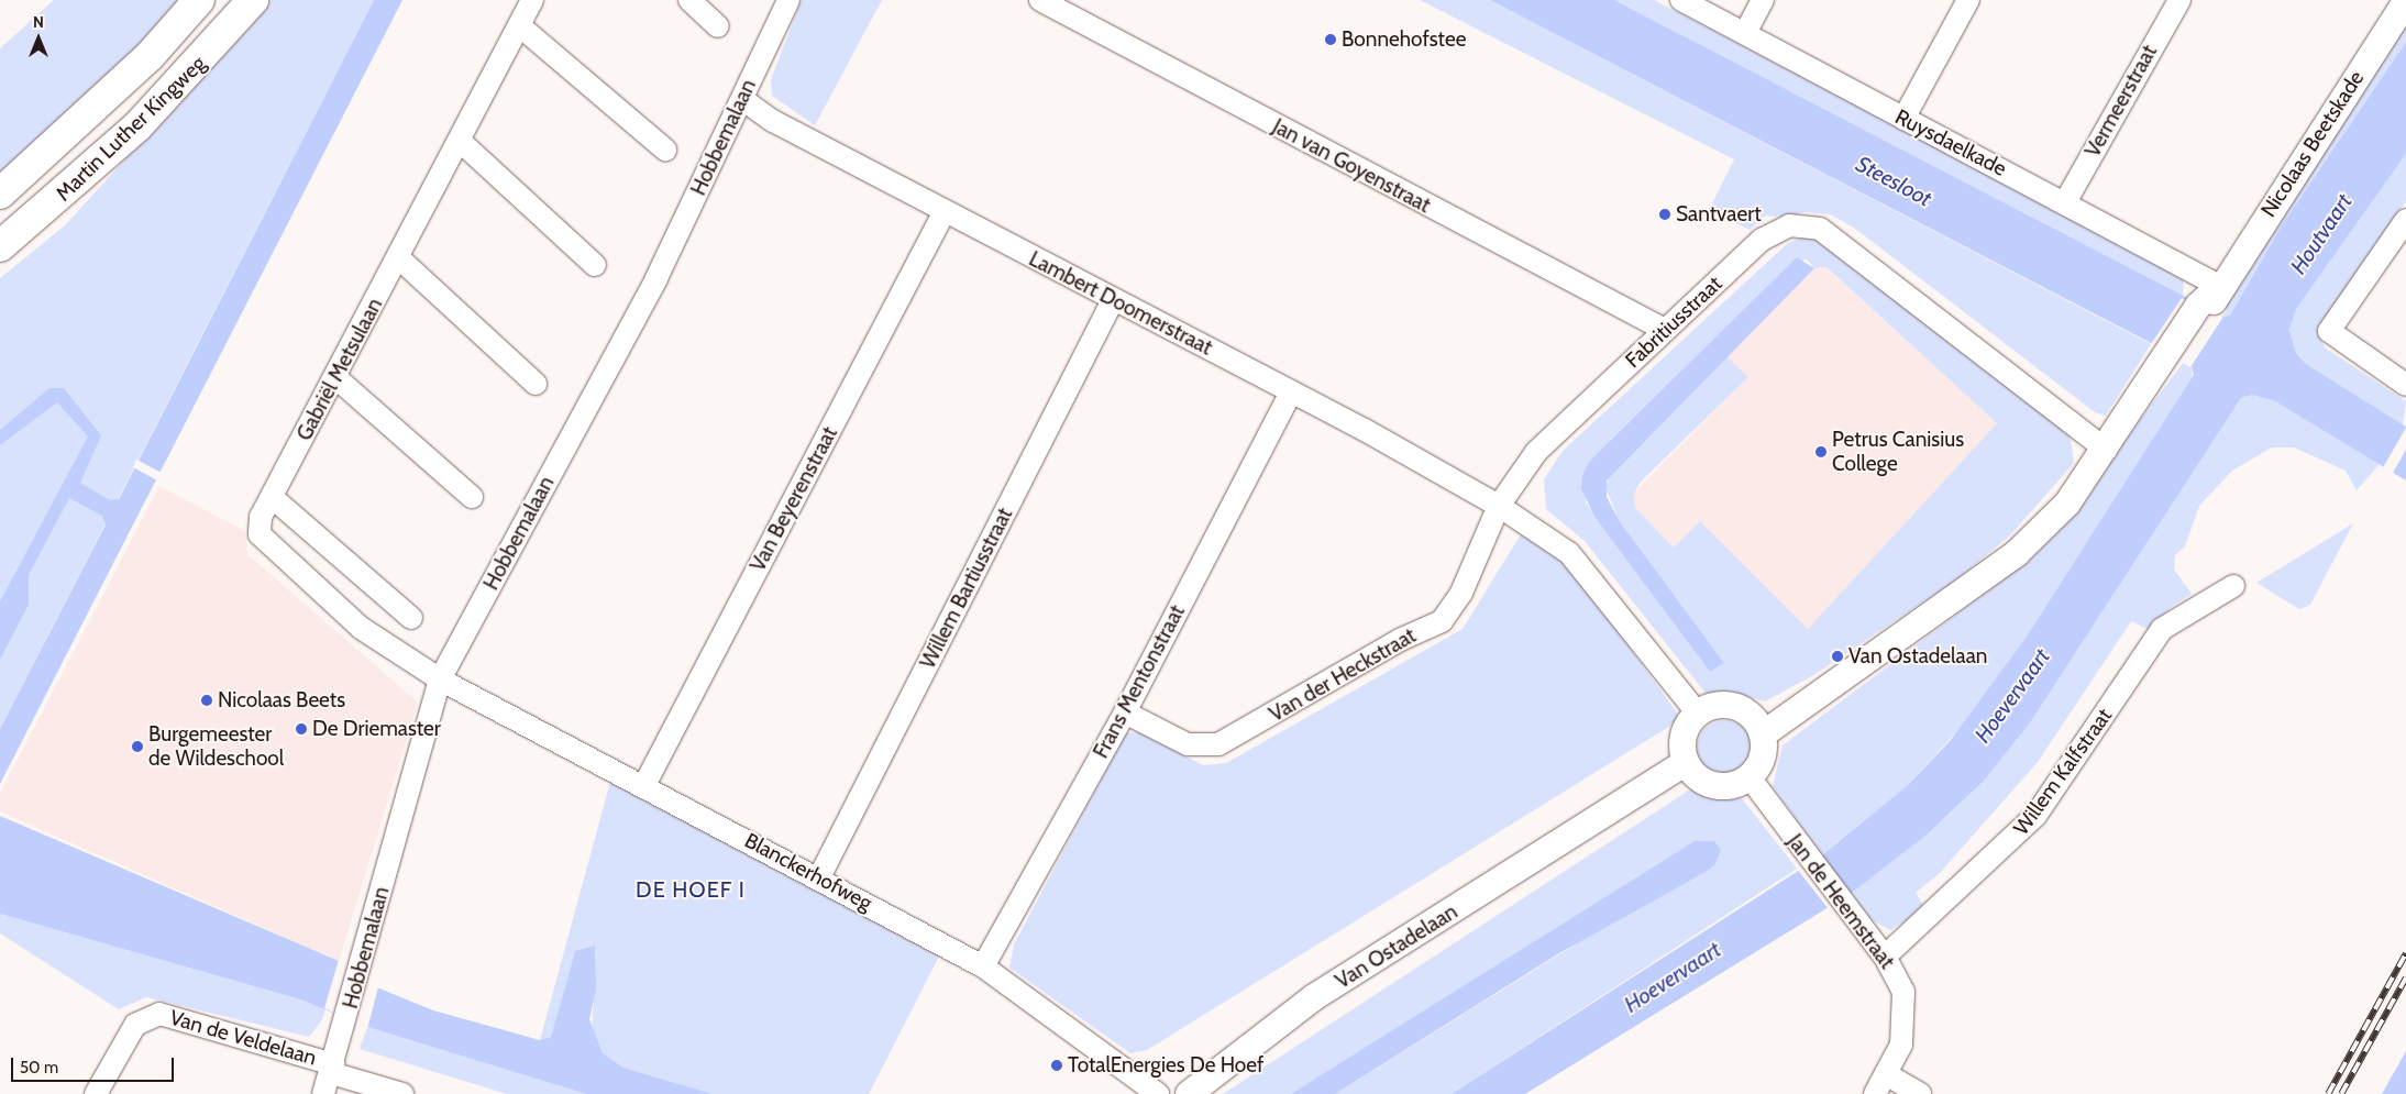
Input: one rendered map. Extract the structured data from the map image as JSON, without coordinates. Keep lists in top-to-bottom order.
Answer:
{
  "streets": {
    "highway": ["Martin Luther Kingweg"],
    "street": [
      "Vermeerstraat",
      "Hobbemalaan",
      "Ruysdaelkade",
      "Nicolaas Beetskade",
      "Jan van Goyenstraat",
      "Lambert Doomerstraat",
      "Fabritiusstraat",
      "Gabriël Metsulaan",
      "Van Beyerenstraat",
      "Willem Bartiusstraat",
      "Van der Heckstraat",
      "Frans Mentonstraat",
      "Willem Kalfstraat",
      "Blanckerhofweg",
      "Jan de Heemstraat",
      "Van Ostadelaan",
      "Van de Veldelaan"
    ]
  },
  "crossings": [
    ["Vermeerstraat", "Ruysdaelkade"],
    ["Hobbemalaan", "Lambert Doomerstraat"],
    ["Hobbemalaan", "Gabriël Metsulaan"],
    ["Hobbemalaan", "Blanckerhofweg"],
    ["Hobbemalaan", "Van de Veldelaan"],
    ["Ruysdaelkade", "Nicolaas Beetskade"],
    ["Jan van Goyenstraat", "Fabritiusstraat"],
    ["Lambert Doomerstraat", "Fabritiusstraat"],
    ["Lambert Doomerstraat", "Van Beyerenstraat"],
    ["Lambert Doomerstraat", "Willem Bartiusstraat"],
    ["Lambert Doomerstraat", "Van der Heckstraat"],
    ["Lambert Doomerstraat", "Frans Mentonstraat"],
    ["Fabritiusstraat", "Van der Heckstraat"],
    ["Gabriël Metsulaan", "Blanckerhofweg"],
    ["Van Beyerenstraat", "Blanckerhofweg"],
    ["Willem Bartiusstraat", "Blanckerhofweg"],
    ["Van der Heckstraat", "Frans Mentonstraat"],
    ["Frans Mentonstraat", "Blanckerhofweg"],
    ["Willem Kalfstraat", "Jan de Heemstraat"],
    ["Jan de Heemstraat", "Van Ostadelaan"]
  ],
  "districts": ["DE HOEF I"],
  "water": ["Steesloot", "Houtvaart", "Hoevervaart"],
  "places": [
    "Bonnehofstee",
    "Santvaert",
    "Petrus Canisius College",
    "Van Ostadelaan",
    "Nicolaas Beets",
    "De Driemaster",
    "Burgemeester de Wildeschool",
    "TotalEnergies De Hoef"
  ],
  "scale_bar": "50 m",
  "north": "top"
}
